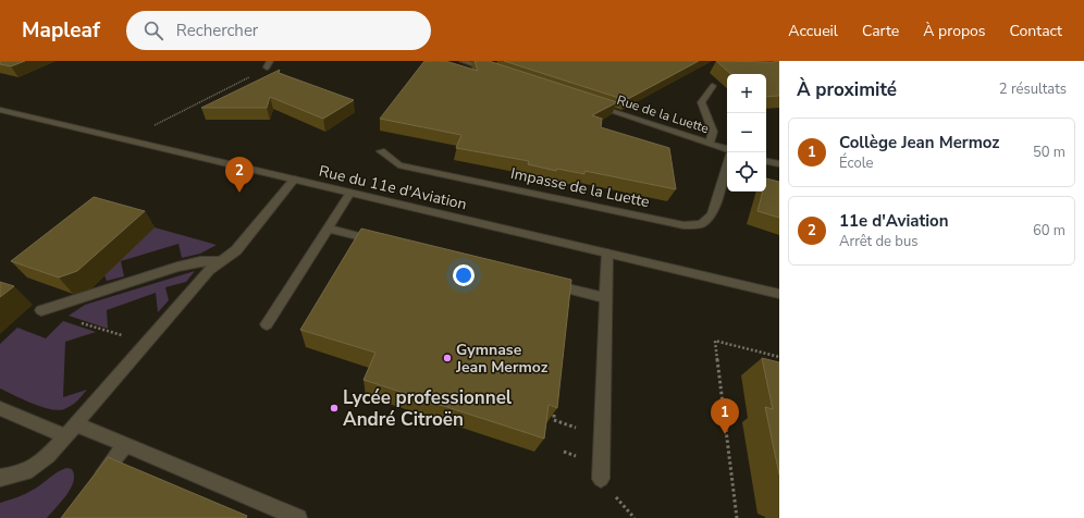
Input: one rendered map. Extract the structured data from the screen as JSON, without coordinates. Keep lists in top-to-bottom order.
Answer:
{
  "streets": {
    "street": ["Rue de la Luette", "Rue du 11e d'Aviation", "Impasse de la Luette"]
  },
  "places": ["Gymnase Jean Mermoz", "Lycée professionnel André Citroën"],
  "page": {
    "header": "Mapleaf",
    "search": "Rechercher",
    "nav": [
      "Accueil",
      "Carte",
      "À propos",
      "Contact"
    ],
    "heading": ["À proximité", "2 résultats"],
    "map_buttons": ["+", "−"],
    "list": [
      {
        "mark": "1",
        "name": "Collège Jean Mermoz",
        "note": "École",
        "value": "50 m"
      },
      {
        "mark": "2",
        "name": "11e d'Aviation",
        "note": "Arrêt de bus",
        "value": "60 m"
      }
    ],
    "pins": ["2", "1"]
  }
}
